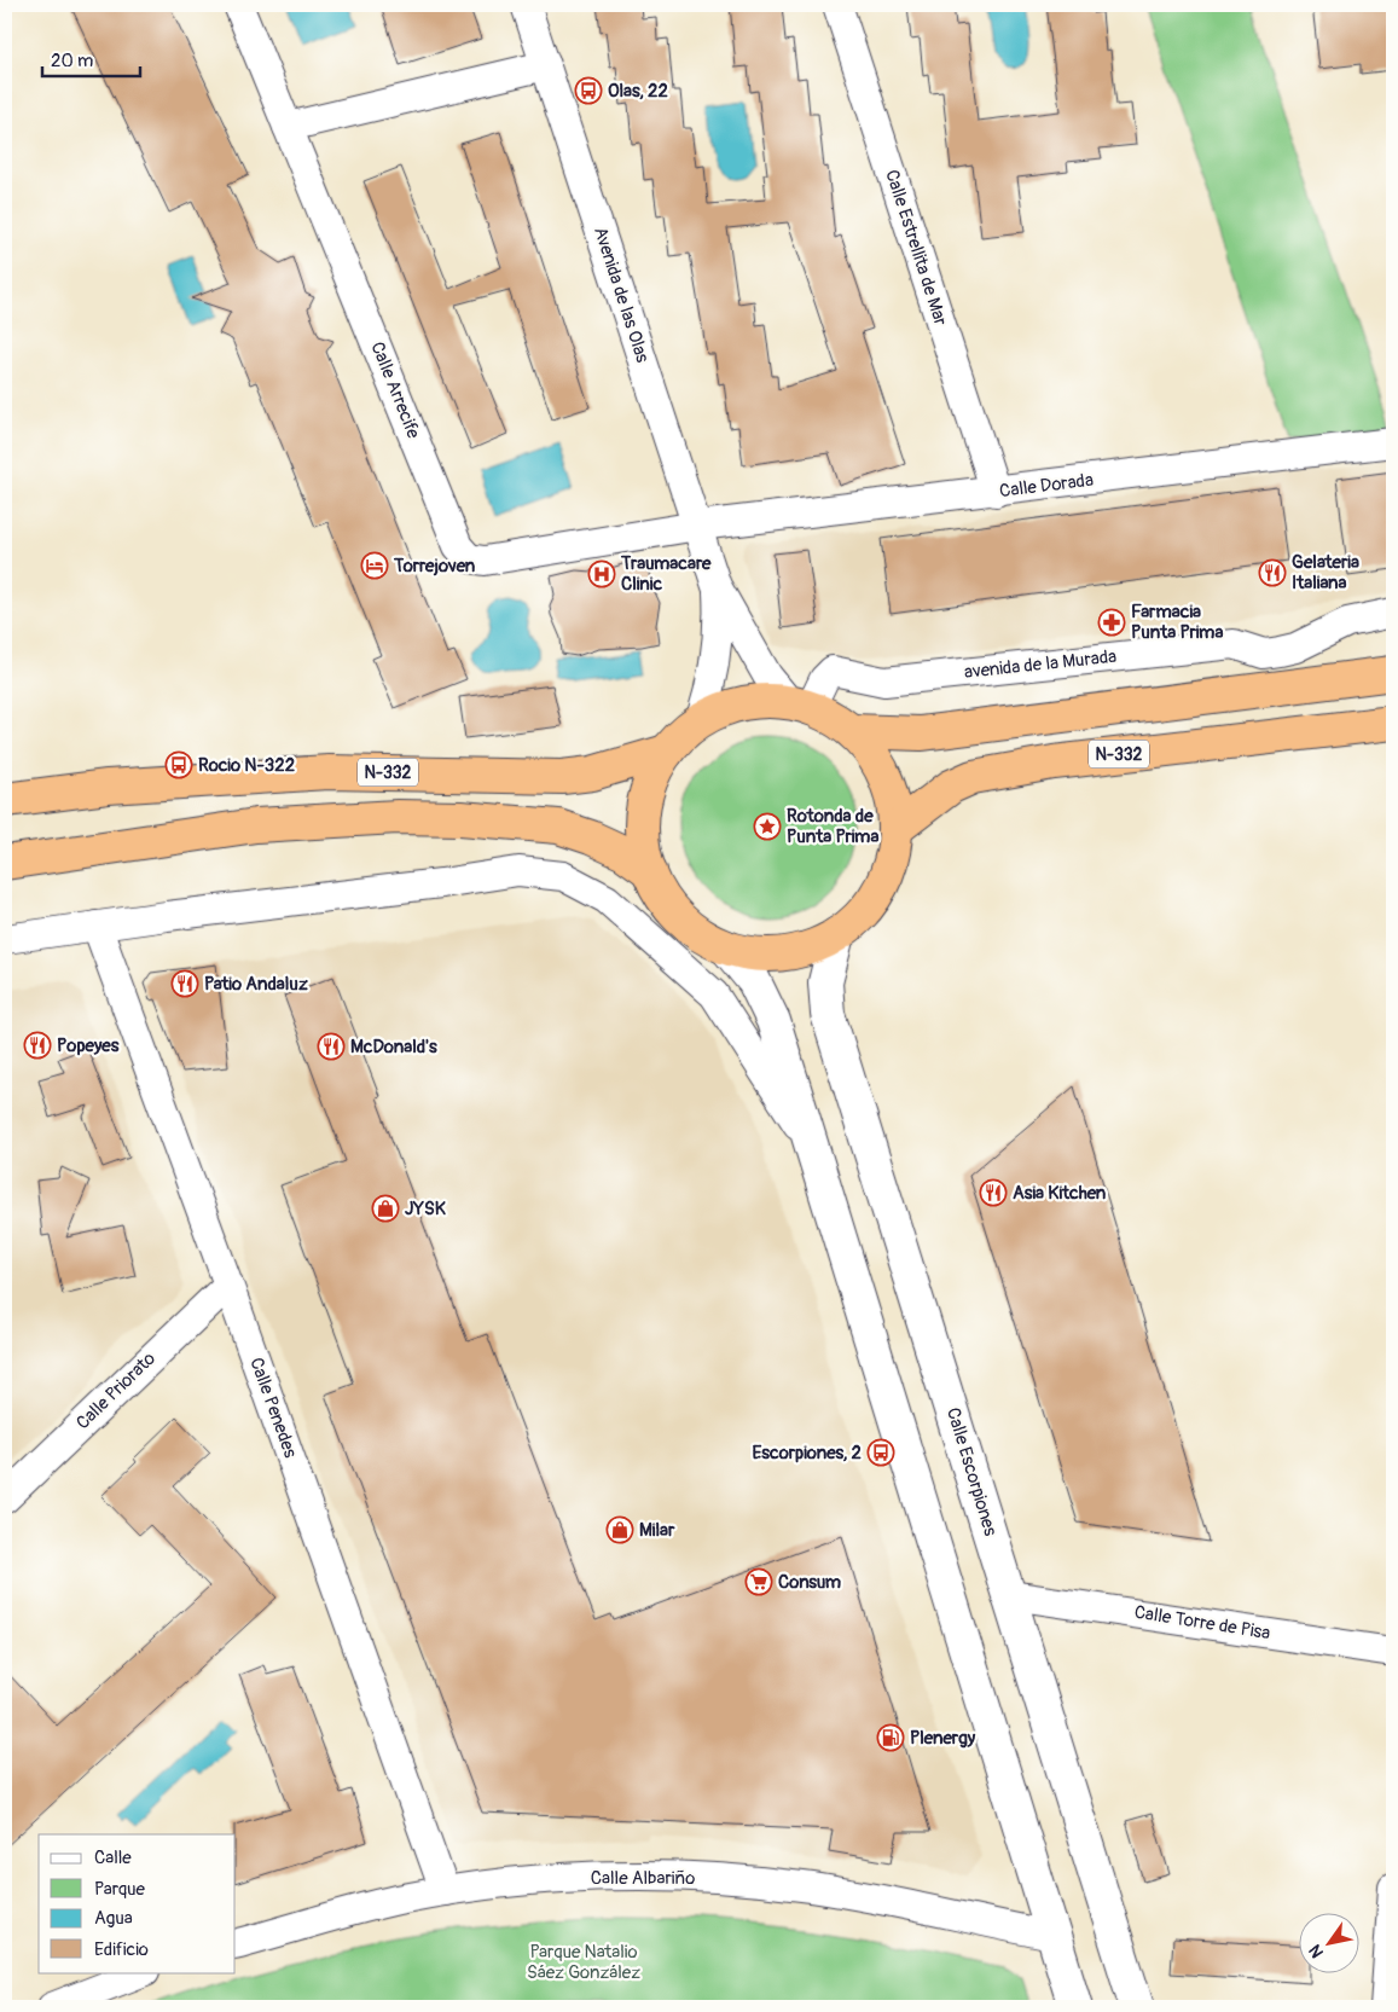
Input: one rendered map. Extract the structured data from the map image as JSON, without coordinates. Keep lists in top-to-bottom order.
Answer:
{
  "streets": {
    "highway": ["N-332"],
    "street": [
      "Calle Estrellita de Mar",
      "Avenida de las Olas",
      "Calle Arrecife",
      "Calle Dorada",
      "avenida de la Murada",
      "Calle Priorato",
      "Calle Penedes",
      "Calle Escorpiones",
      "Calle Torre de Pisa",
      "Calle Albariño"
    ]
  },
  "crossings": [
    ["Calle Estrellita de Mar", "Calle Dorada"],
    ["Avenida de las Olas", "Calle Arrecife"],
    ["Avenida de las Olas", "Calle Dorada"],
    ["Avenida de las Olas", "avenida de la Murada"],
    ["Avenida de las Olas", "N-332"],
    ["Calle Arrecife", "Calle Dorada"],
    ["avenida de la Murada", "N-332"],
    ["N-332", "Calle Escorpiones"],
    ["Calle Priorato", "Calle Penedes"],
    ["Calle Penedes", "Calle Albariño"],
    ["Calle Escorpiones", "Calle Torre de Pisa"]
  ],
  "parks": ["Parque Natalio Sáez González"],
  "places": {
    "bus stop": ["Olas, 22", "Rocio N-322", "Escorpiones, 2"],
    "hotel": ["Torrejoven"],
    "restaurant": [
      "Gelateria Italiana",
      "Patio Andaluz",
      "Popeyes",
      "McDonald's",
      "Asia Kitchen"
    ],
    "hospital": ["Traumacare Clinic"],
    "pharmacy": ["Farmacia Punta Prima"],
    "place": ["Rotonda de Punta Prima"],
    "shop": ["JYSK", "Milar"],
    "supermarket": ["Consum"],
    "fuel station": ["Plenergy"]
  },
  "legend": [
    "Calle",
    "Parque",
    "Agua",
    "Edificio"
  ],
  "scale_bar": "20 m",
  "north": "bottom left"
}
